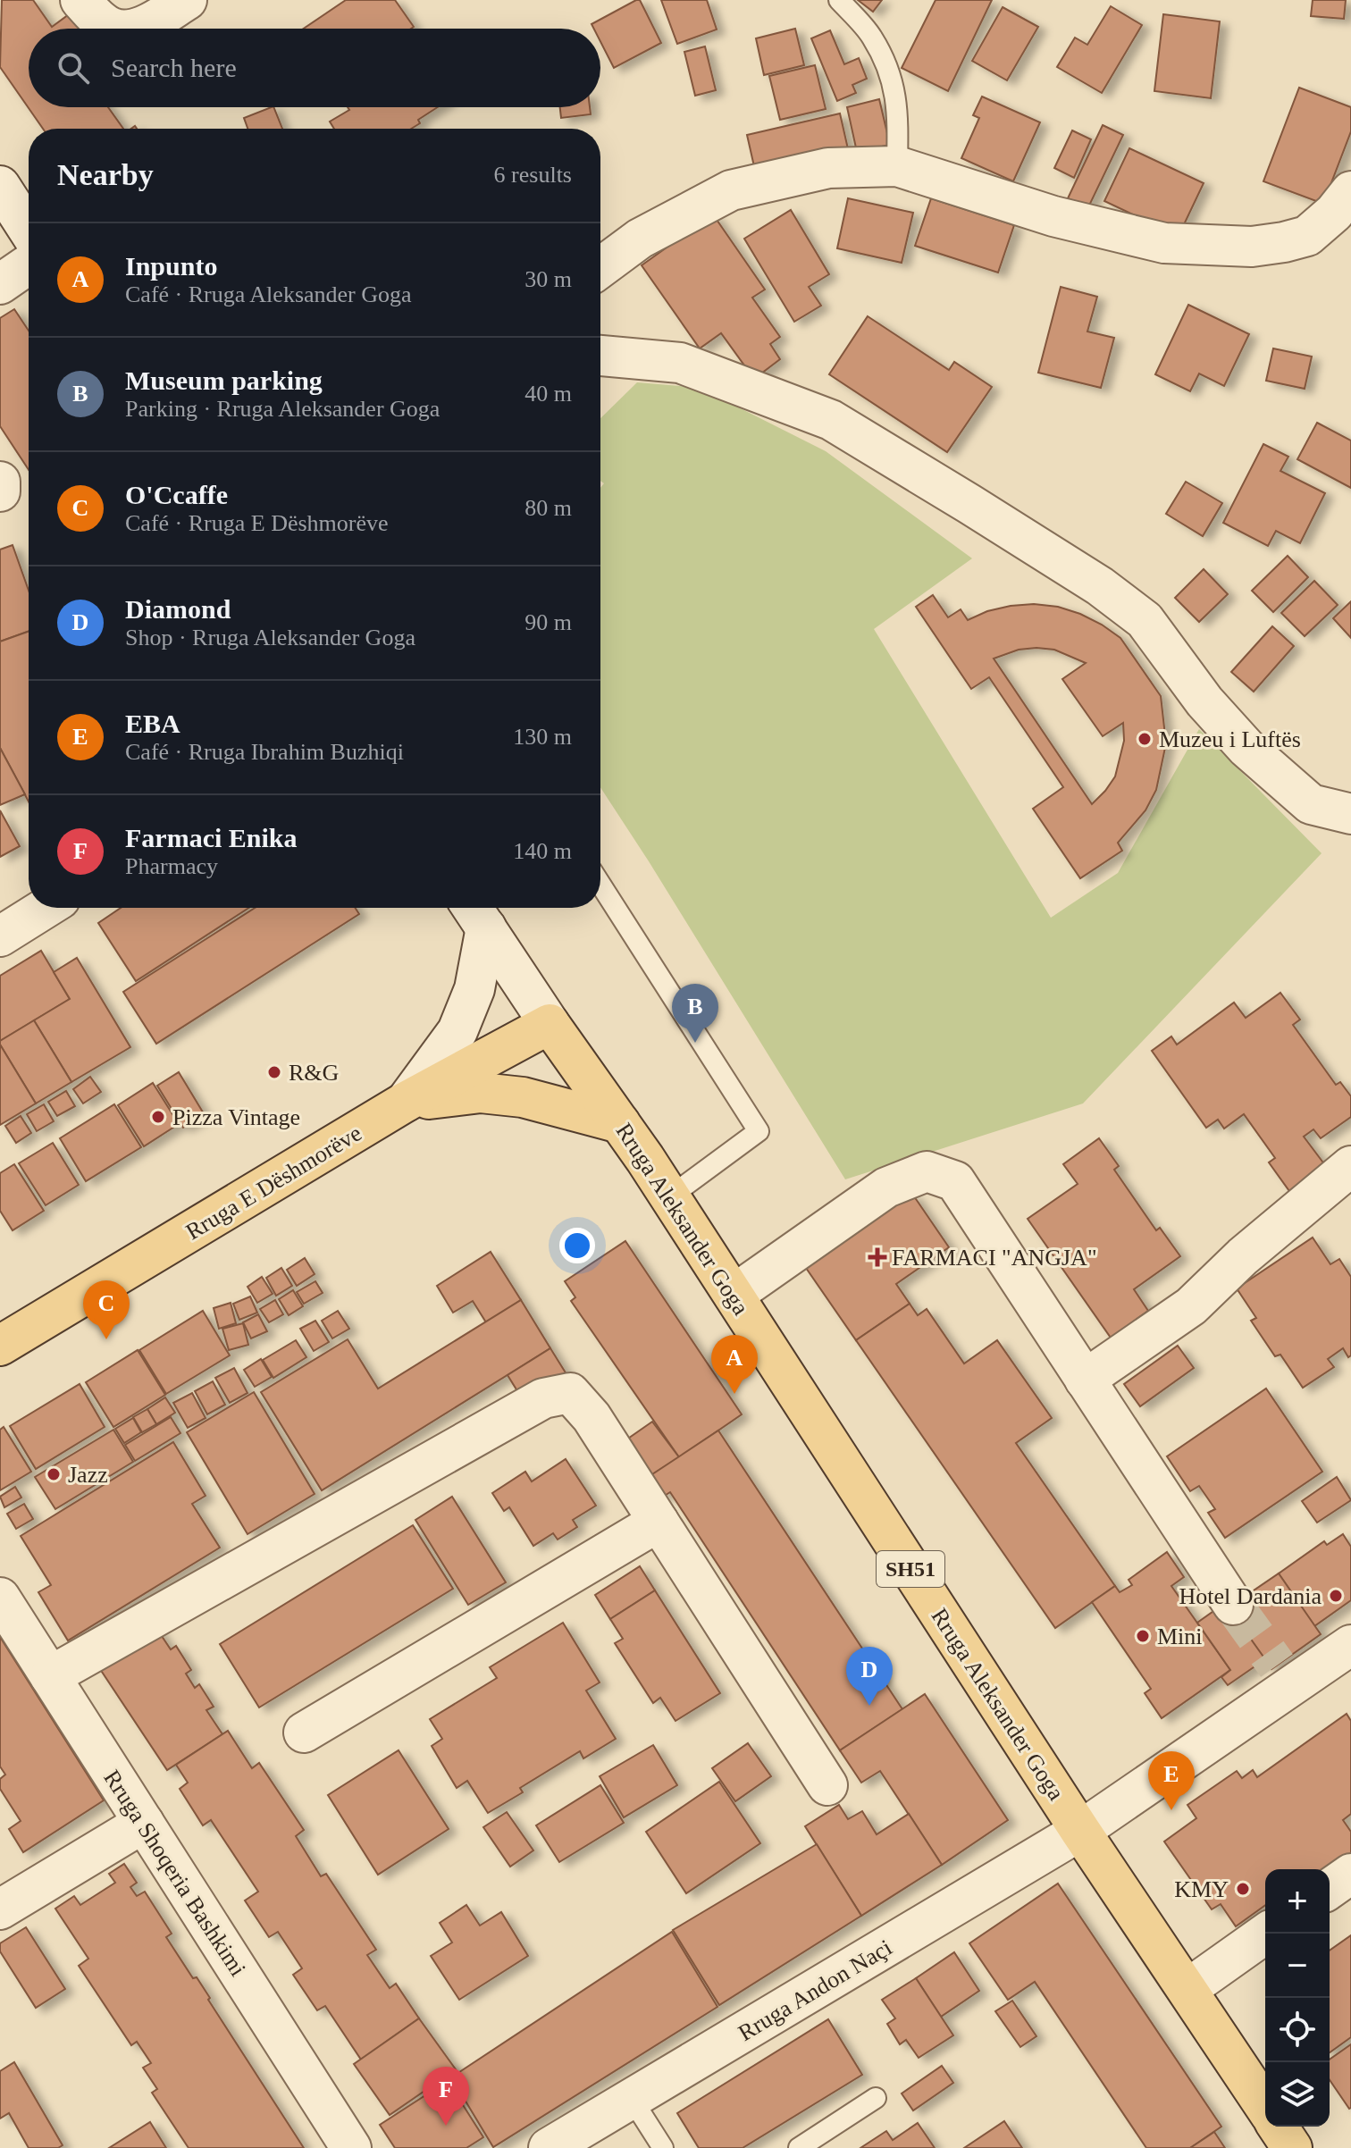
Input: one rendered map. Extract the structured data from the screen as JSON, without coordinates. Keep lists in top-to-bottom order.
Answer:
{
  "streets": {
    "main road": ["Rruga E Dëshmorëve", "Rruga Aleksander Goga", "SH51"],
    "street": ["Rruga Shoqeria Bashkimi", "Rruga Andon Naçi"]
  },
  "crossings": [
    ["Rruga E Dëshmorëve", "Rruga Aleksander Goga"],
    ["Rruga Aleksander Goga", "Rruga Andon Naçi"]
  ],
  "places": {
    "other": [
      "Muzeu i Luftës",
      "R&G",
      "Pizza Vintage",
      "Jazz",
      "Hotel Dardania",
      "Mini",
      "KMY"
    ],
    "health": ["FARMACI \"ANGJA\""]
  },
  "page": {
    "search": "Search here",
    "heading": ["Nearby", "6 results"],
    "list": [
      {
        "mark": "A",
        "name": "Inpunto",
        "note": "Café · Rruga Aleksander Goga",
        "value": "30 m"
      },
      {
        "mark": "B",
        "name": "Museum parking",
        "note": "Parking · Rruga Aleksander Goga",
        "value": "40 m"
      },
      {
        "mark": "C",
        "name": "O'Ccaffe",
        "note": "Café · Rruga E Dëshmorëve",
        "value": "80 m"
      },
      {
        "mark": "D",
        "name": "Diamond",
        "note": "Shop · Rruga Aleksander Goga",
        "value": "90 m"
      },
      {
        "mark": "E",
        "name": "EBA",
        "note": "Café · Rruga Ibrahim Buzhiqi",
        "value": "130 m"
      },
      {
        "mark": "F",
        "name": "Farmaci Enika",
        "note": "Pharmacy",
        "value": "140 m"
      }
    ],
    "pins": [
      "B",
      "C",
      "A",
      "D",
      "E",
      "F"
    ],
    "map_buttons": ["+", "−"]
  }
}
